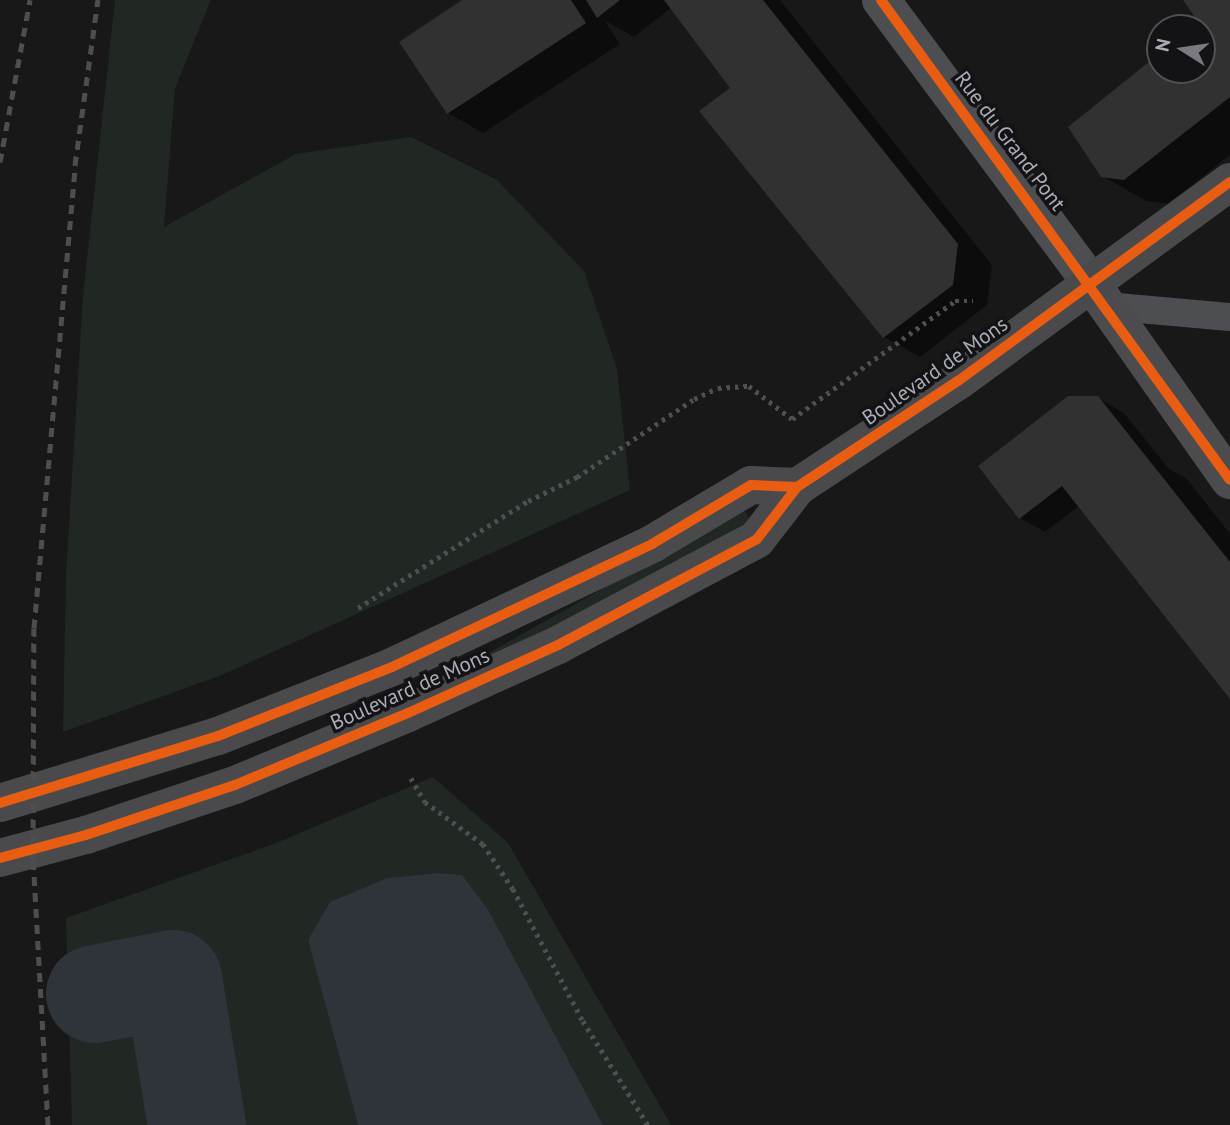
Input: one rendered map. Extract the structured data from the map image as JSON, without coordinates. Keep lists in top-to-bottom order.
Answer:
{
  "streets": {
    "main road": ["Boulevard de Mons"],
    "street": ["Rue du Grand Pont"]
  },
  "crossings": [
    ["Rue du Grand Pont", "Boulevard de Mons"]
  ],
  "north": "left"
}
